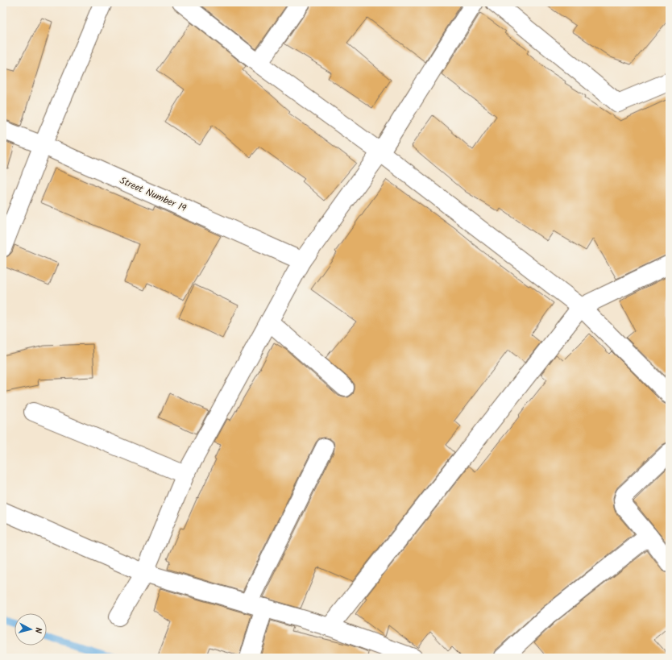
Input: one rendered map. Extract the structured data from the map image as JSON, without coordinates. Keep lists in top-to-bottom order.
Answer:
{
  "streets": {
    "street": ["Street Number 19"]
  },
  "north": "right"
}
